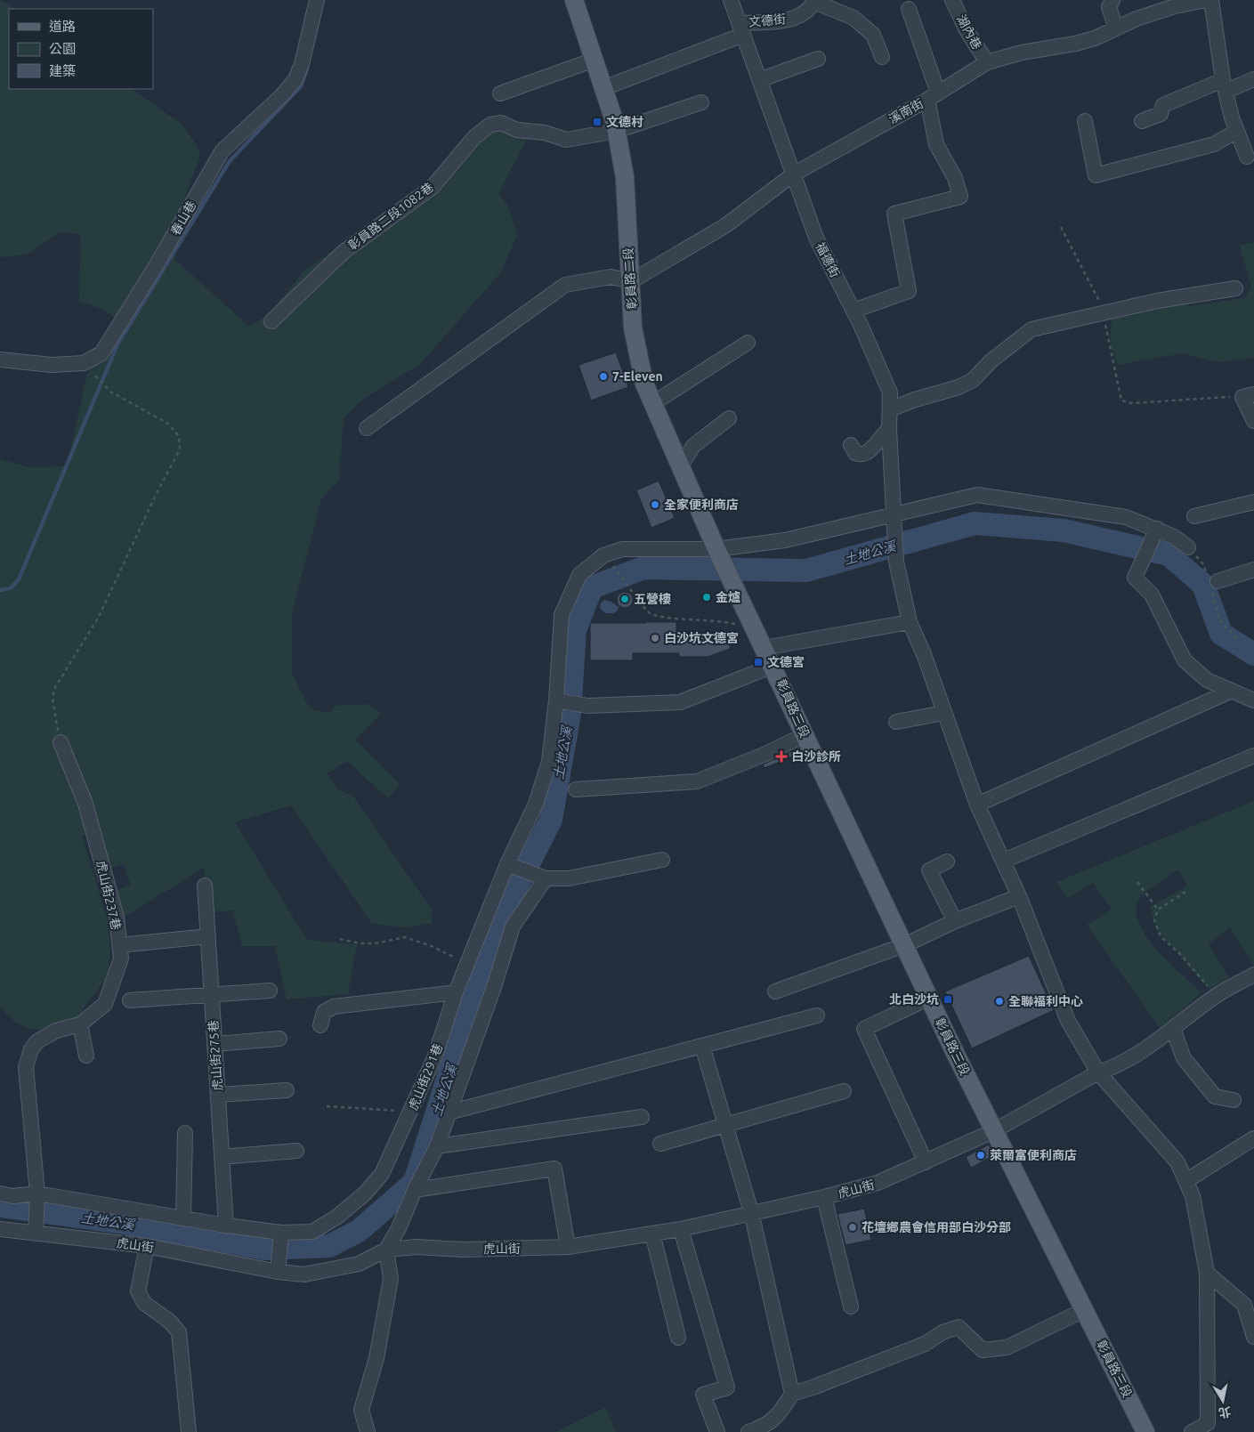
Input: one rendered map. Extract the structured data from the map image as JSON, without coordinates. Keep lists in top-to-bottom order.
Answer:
{
  "streets": {
    "main road": ["彰員路二段", "彰員路三段"],
    "street": [
      "文德街",
      "湖內巷",
      "溪南街",
      "彰員路二段1082巷",
      "春山巷",
      "福德街",
      "虎山街237巷",
      "虎山街275巷",
      "虎山街291巷",
      "虎山街"
    ]
  },
  "crossings": [
    ["文德街", "福德街"],
    ["文德街", "彰員路二段"],
    ["湖內巷", "溪南街"],
    ["溪南街", "福德街"],
    ["溪南街", "彰員路二段"],
    ["彰員路二段1082巷", "彰員路二段"],
    ["福德街", "虎山街291巷"],
    ["福德街", "虎山街"],
    ["彰員路二段", "彰員路三段"],
    ["彰員路二段", "虎山街291巷"],
    ["彰員路三段", "虎山街"],
    ["虎山街237巷", "虎山街291巷"],
    ["虎山街237巷", "虎山街"],
    ["虎山街275巷", "虎山街291巷"]
  ],
  "water": ["土地公溪"],
  "places": {
    "transit": ["文德村", "文德宮", "北白沙坑"],
    "other": [
      "7-Eleven",
      "全家便利商店",
      "金爐",
      "五營樓",
      "白沙坑文德宮",
      "全聯福利中心",
      "萊爾富便利商店",
      "花壇鄉農會信用部白沙分部"
    ],
    "health": ["白沙診所"]
  },
  "legend": ["道路", "公園", "建築"],
  "north": "bottom"
}
